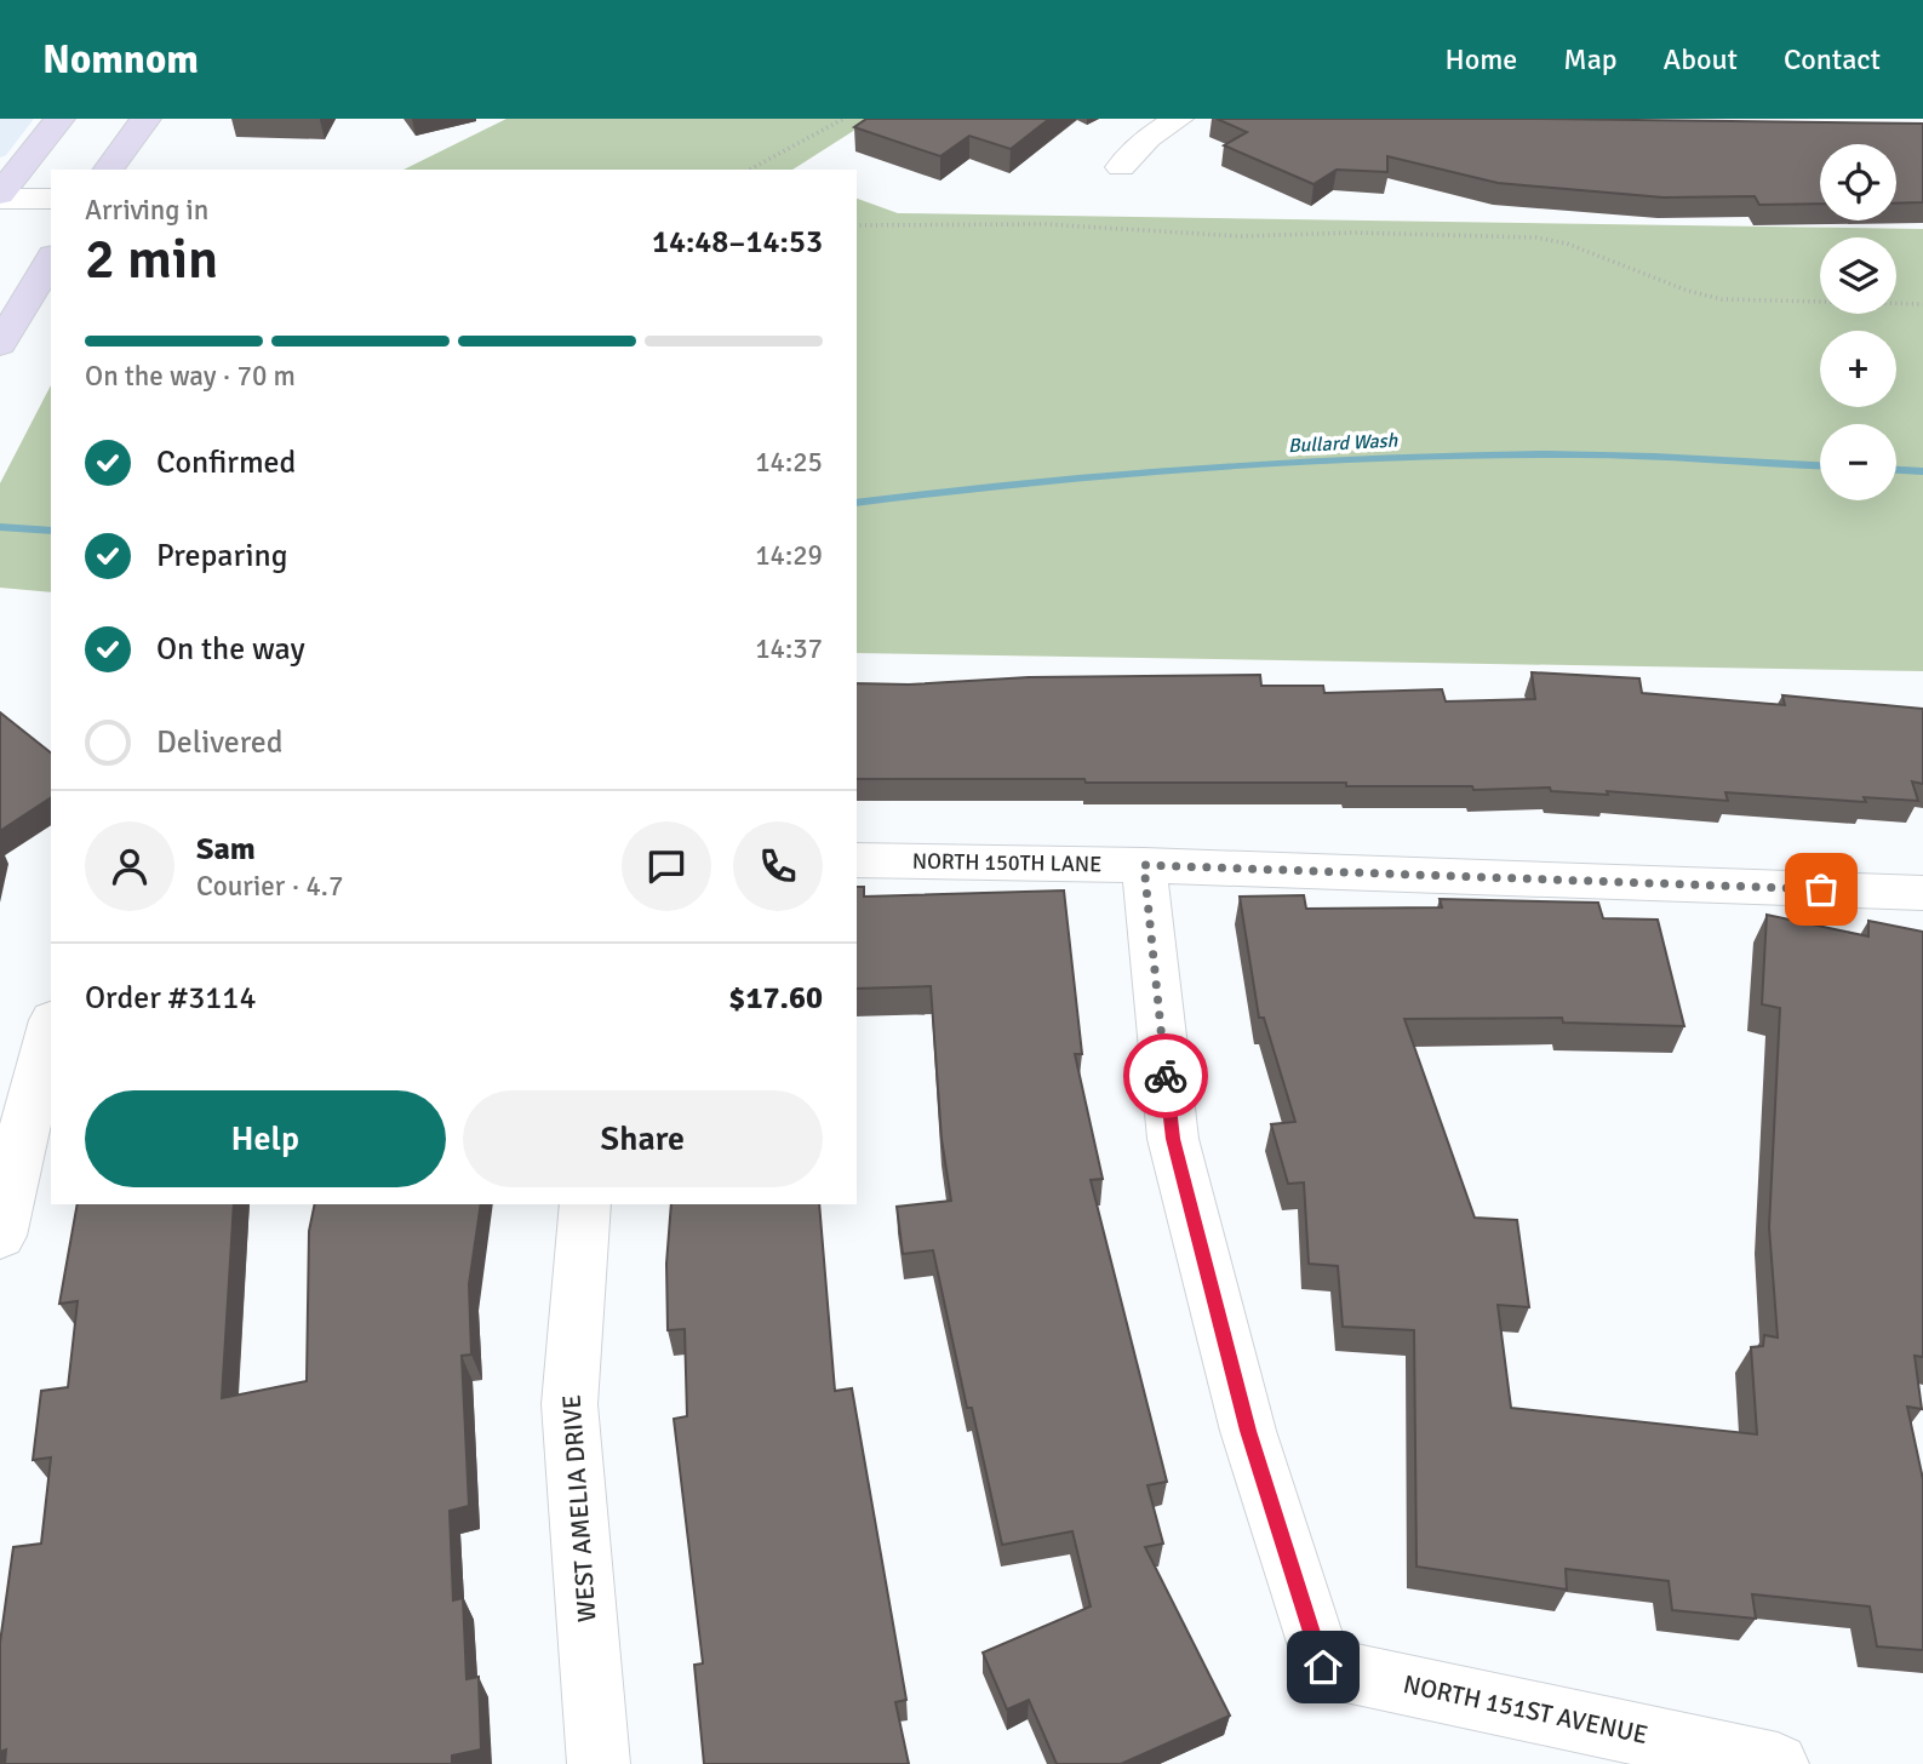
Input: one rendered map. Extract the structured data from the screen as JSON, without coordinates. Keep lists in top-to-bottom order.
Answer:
{
  "streets": {
    "street": ["NORTH 150TH LANE", "WEST AMELIA DRIVE", "NORTH 151ST AVENUE"]
  },
  "crossings": [
    ["NORTH 150TH LANE", "NORTH 151ST AVENUE"]
  ],
  "water": ["Bullard Wash"],
  "page": {
    "header": "Nomnom",
    "nav": [
      "Home",
      "Map",
      "About",
      "Contact"
    ],
    "map_buttons": ["+", "−"],
    "heading": ["2 min", "Arriving in", "14:48–14:53"],
    "panel": [
      "Sam",
      "Courier · 4.7",
      "Order #3114",
      "$17.60"
    ],
    "bar": "On the way · 70 m",
    "list": [
      ["Confirmed", "14:25"],
      ["Preparing", "14:29"],
      ["On the way", "14:37"],
      "Delivered"
    ],
    "buttons": ["Help", "Share"]
  }
}
